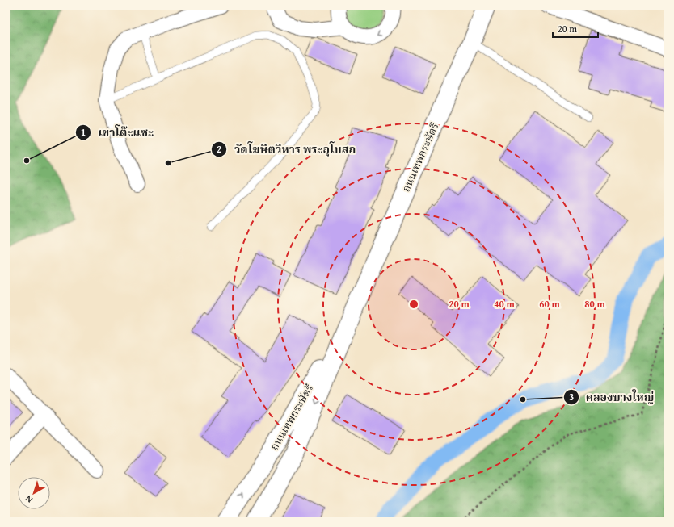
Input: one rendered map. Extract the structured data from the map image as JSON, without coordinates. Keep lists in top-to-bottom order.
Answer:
{
  "streets": {
    "main road": ["ถนนเทพกระษัตรี"]
  },
  "places": ["เขาโต๊ะแซะ", "วัดโฆษิตวิหาร พระอุโบสถ", "คลองบางใหญ่"],
  "scale_bar": "20 m",
  "north": "bottom left",
  "rings": [
    "20 m",
    "40 m",
    "60 m",
    "80 m"
  ]
}
